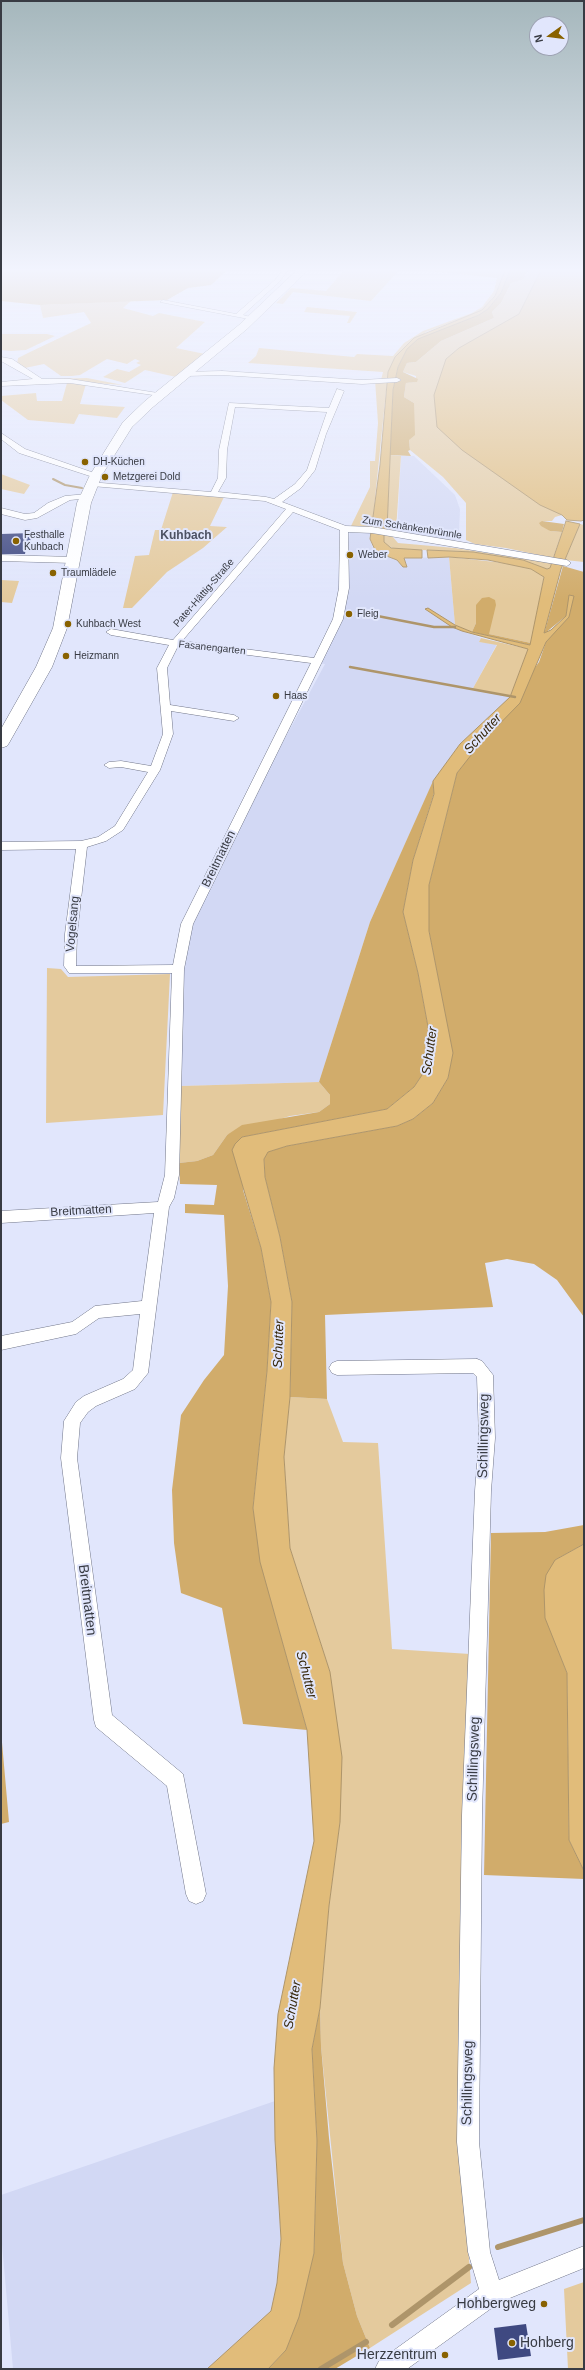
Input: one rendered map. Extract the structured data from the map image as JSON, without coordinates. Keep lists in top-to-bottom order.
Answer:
{
  "streets": {
    "street": [
      "Zum Schänkenbrünnle",
      "Pater-Hättig-Straße",
      "Fasanengarten",
      "Breitmatten",
      "Vogelsang",
      "Schillingsweg"
    ]
  },
  "crossings": [
    ["Zum Schänkenbrünnle", "Pater-Hättig-Straße"],
    ["Zum Schänkenbrünnle", "Breitmatten"],
    ["Pater-Hättig-Straße", "Fasanengarten"],
    ["Fasanengarten", "Breitmatten"],
    ["Fasanengarten", "Vogelsang"],
    ["Breitmatten", "Vogelsang"]
  ],
  "districts": ["Kuhbach"],
  "water": ["Schutter"],
  "places": [
    "DH-Küchen",
    "Metzgerei Dold",
    "Festhalle Kuhbach",
    "Weber",
    "Traumlädele",
    "Fleig",
    "Kuhbach West",
    "Heizmann",
    "Haas",
    "Hohbergweg",
    "Hohberg",
    "Herzzentrum"
  ],
  "north": "left"
}
